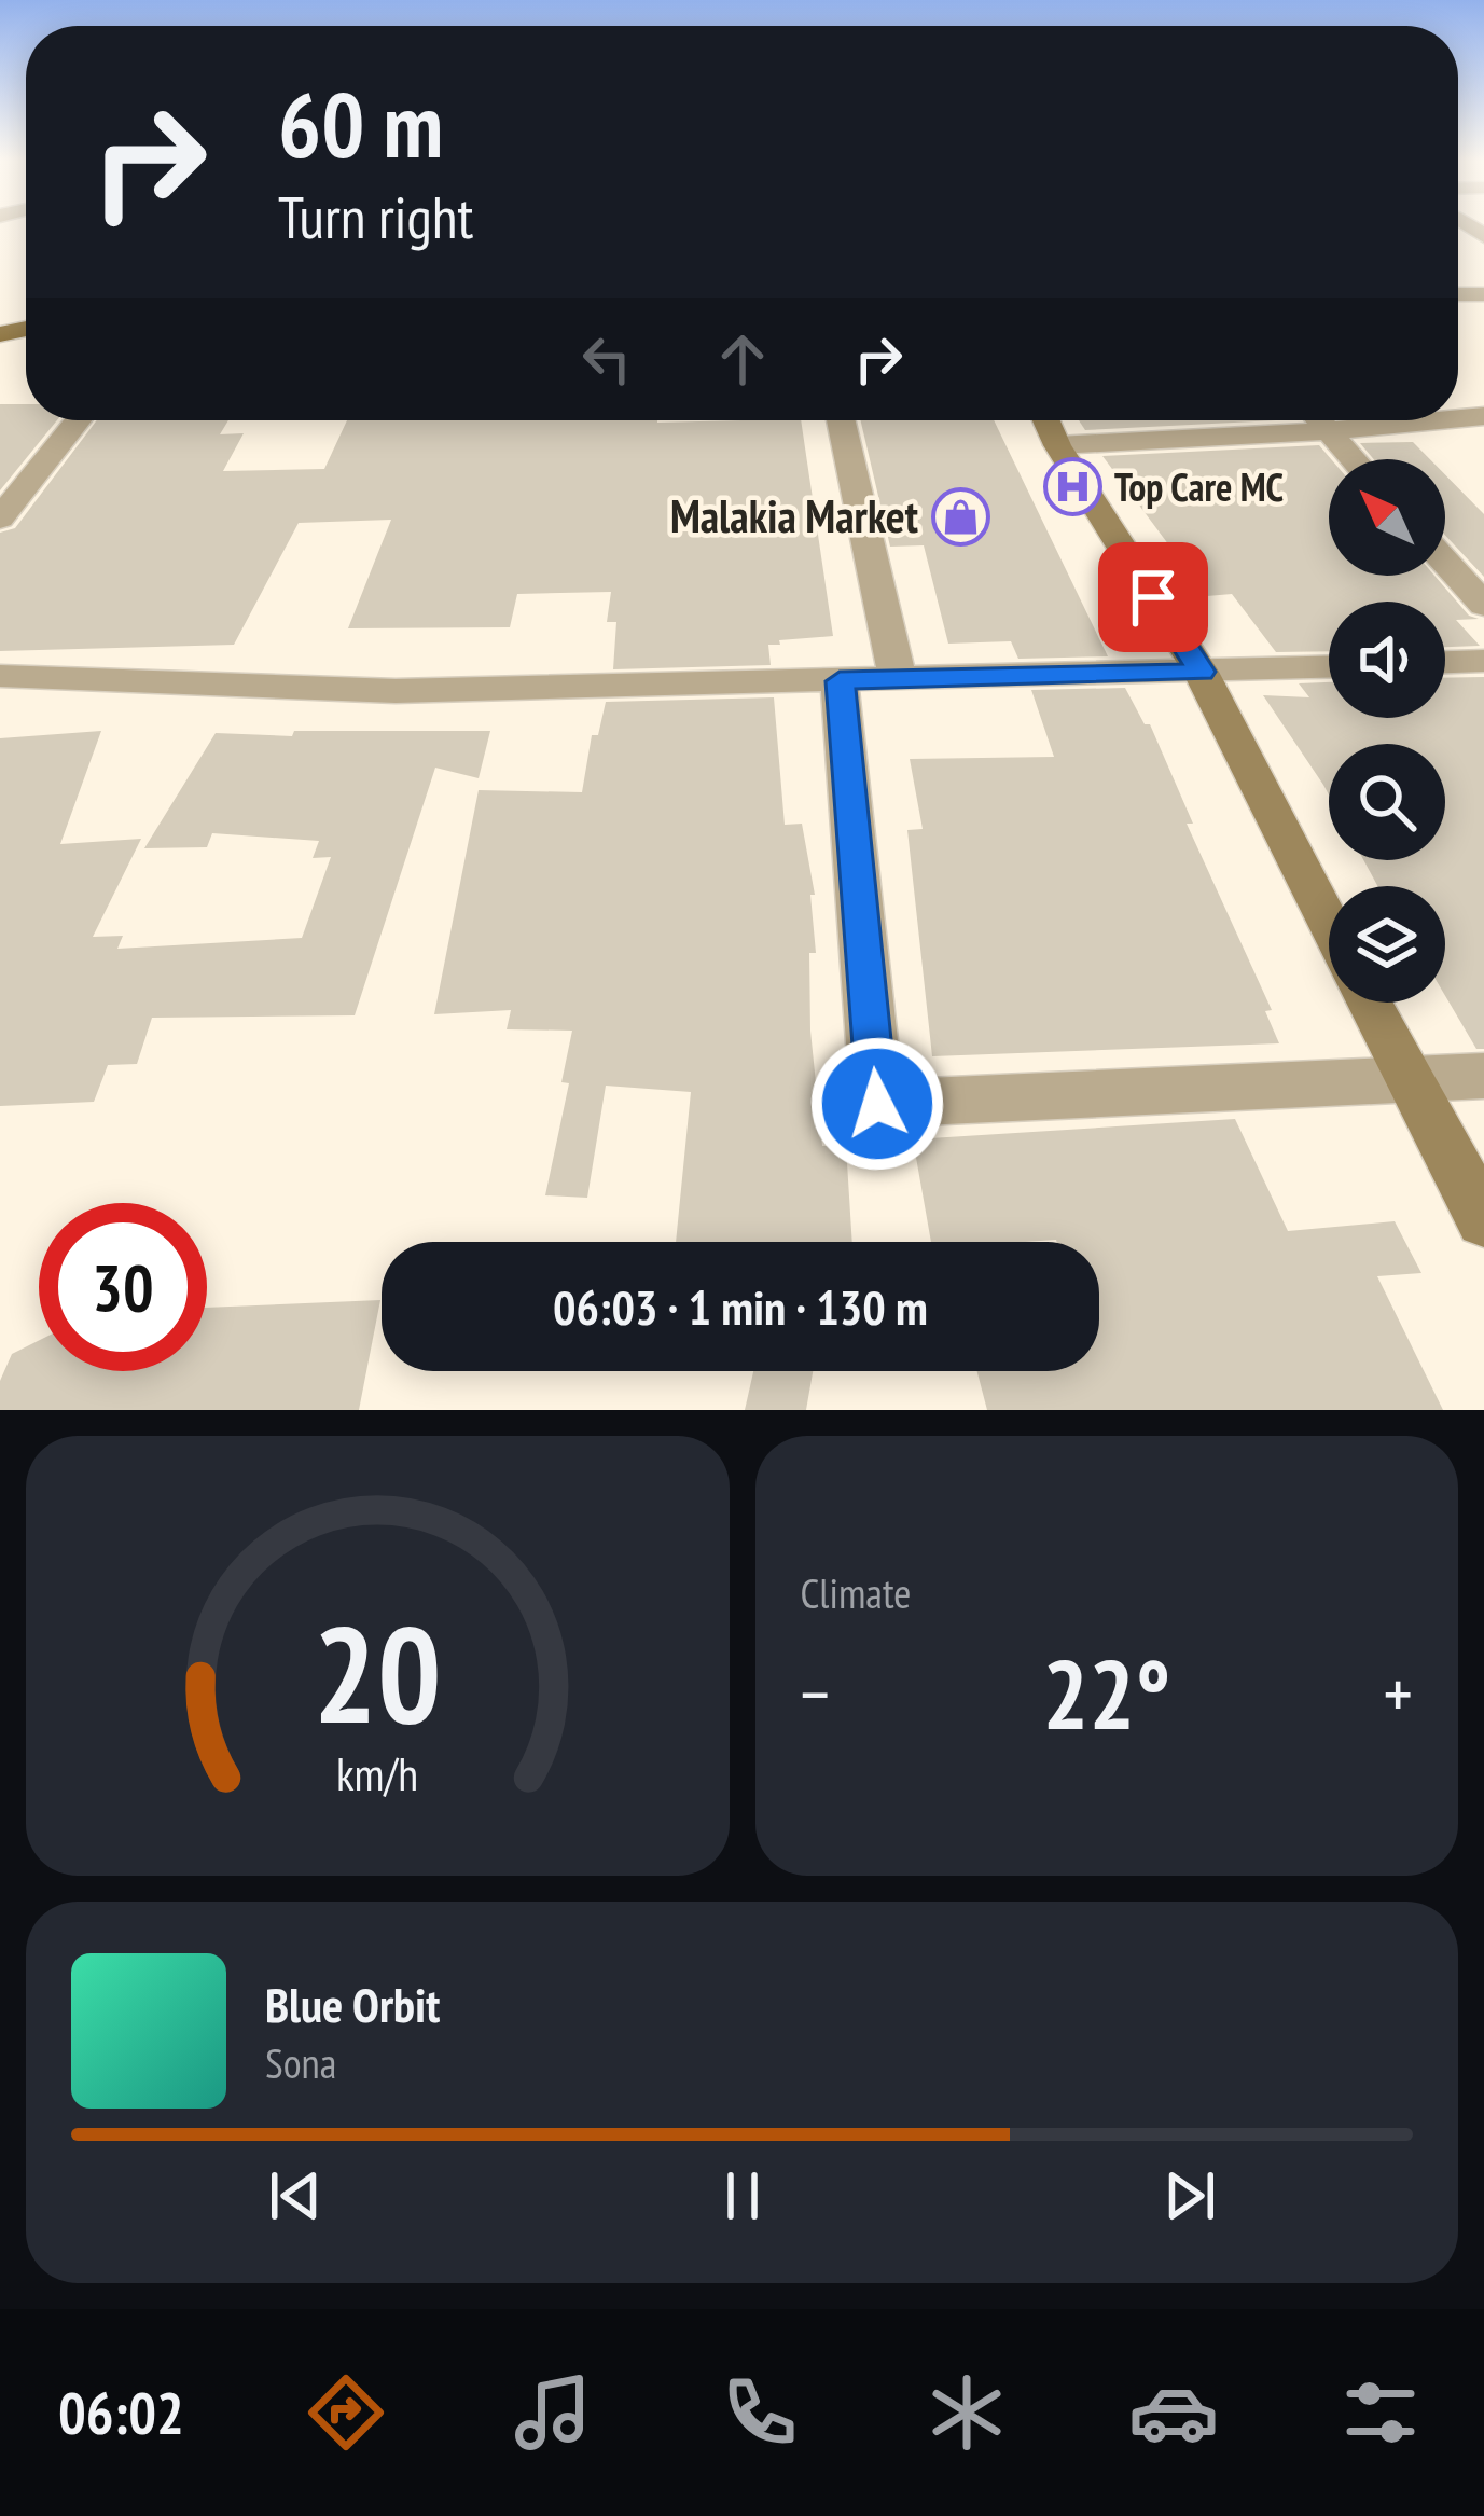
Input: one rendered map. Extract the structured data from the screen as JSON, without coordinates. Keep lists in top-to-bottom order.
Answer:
{
  "places": {
    "hospital": ["Top Care MC"],
    "shop": ["Malakia Market"]
  },
  "north": "top left",
  "page": {
    "turn": ["60 m", "Turn right"],
    "limit": "30",
    "trip": "06:03 · 1 min · 130 m",
    "tile": "Climate",
    "heat": ["−", "22°", "+"],
    "song": ["Blue Orbit", "Sona"],
    "tabs": "06:02",
    "gauge": ["20", "km/h"]
  }
}
